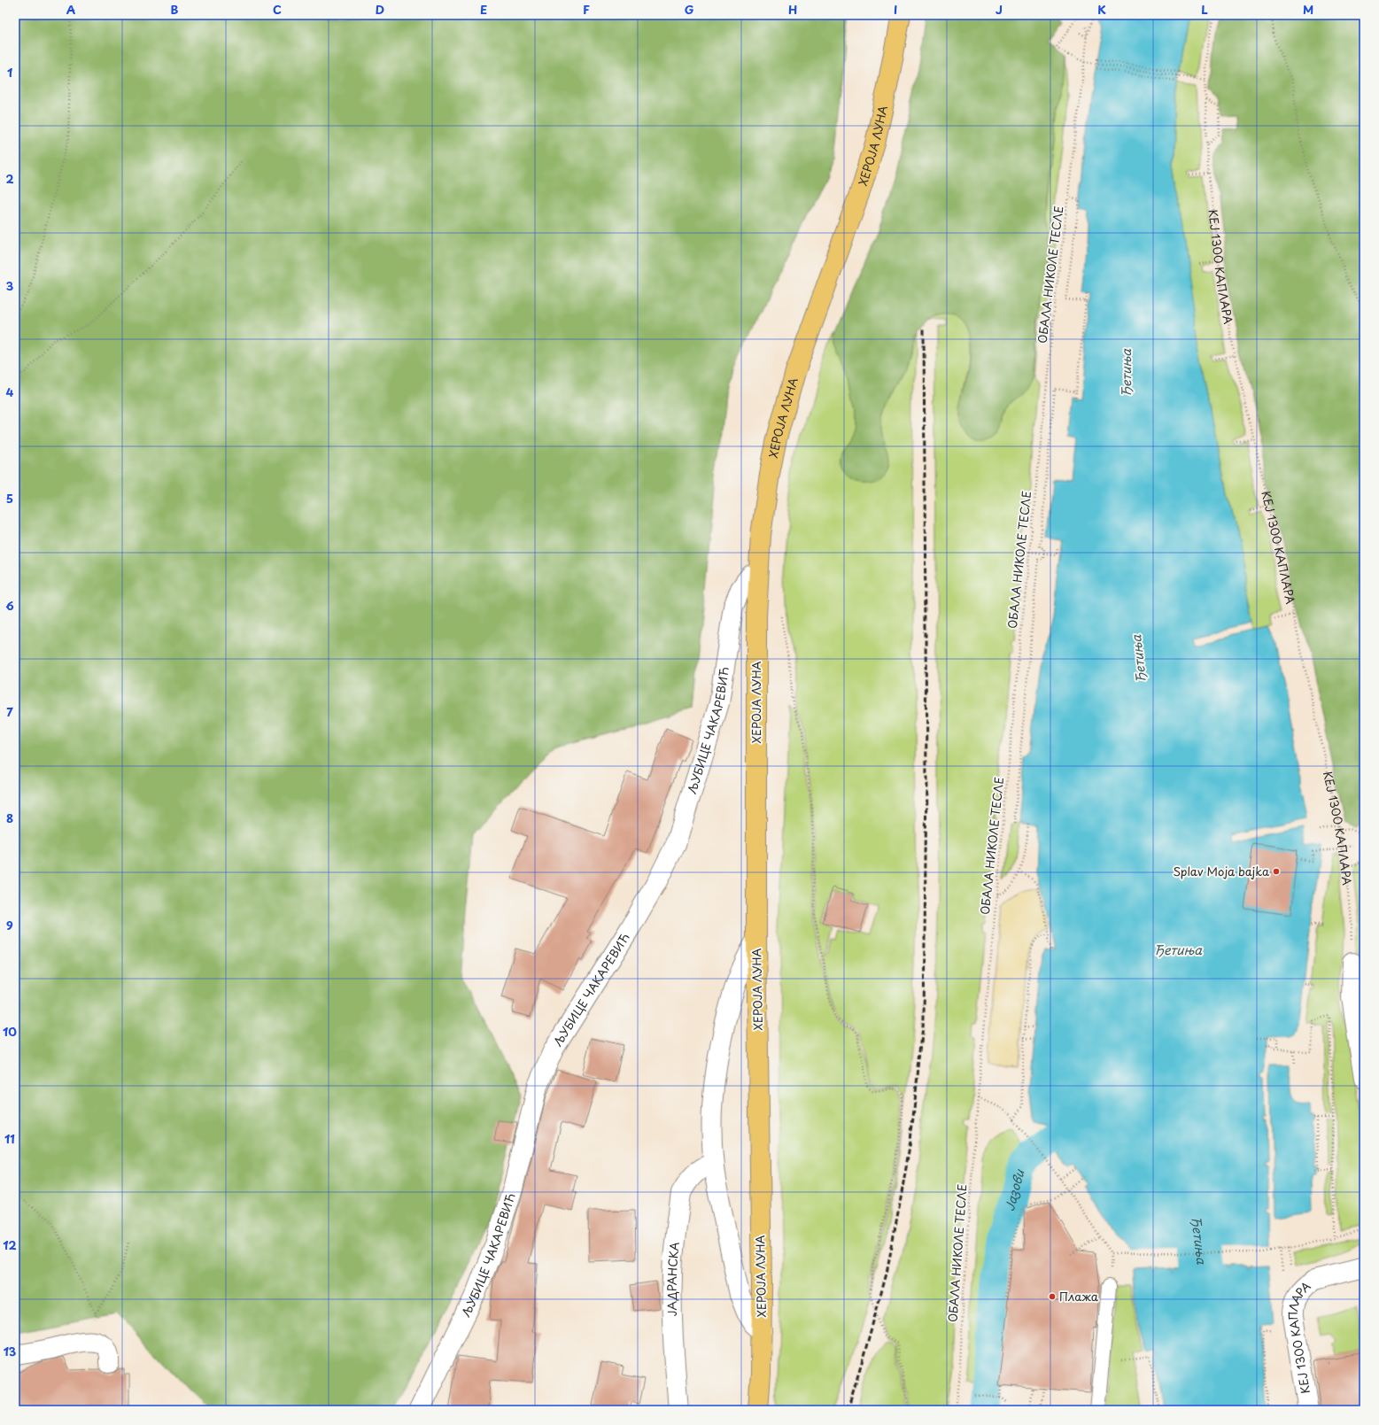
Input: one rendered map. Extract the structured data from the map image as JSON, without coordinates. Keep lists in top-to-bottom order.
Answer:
{
  "streets": {
    "main road": ["ХЕРОЈА ЛУНА"],
    "street": ["КЕЈ 1300 КАПЛАРА", "ЉУБИЦЕ ЧАКАРЕВИЋ", "ЈАДРАНСКА"],
    "path": ["ОБАЛА НИКОЛЕ ТЕСЛЕ"]
  },
  "crossings": [
    ["ХЕРОЈА ЛУНА", "ЉУБИЦЕ ЧАКАРЕВИЋ"]
  ],
  "water": ["Ђетиња", "Јазови"],
  "places": ["Splav Moja bajka", "Плажа"],
  "grid": {
    "columns": [
      "A",
      "B",
      "C",
      "D",
      "E",
      "F",
      "G",
      "H",
      "I",
      "J",
      "K",
      "L",
      "M"
    ],
    "rows": [
      "1",
      "2",
      "3",
      "4",
      "5",
      "6",
      "7",
      "8",
      "9",
      "10",
      "11",
      "12",
      "13"
    ]
  }
}
